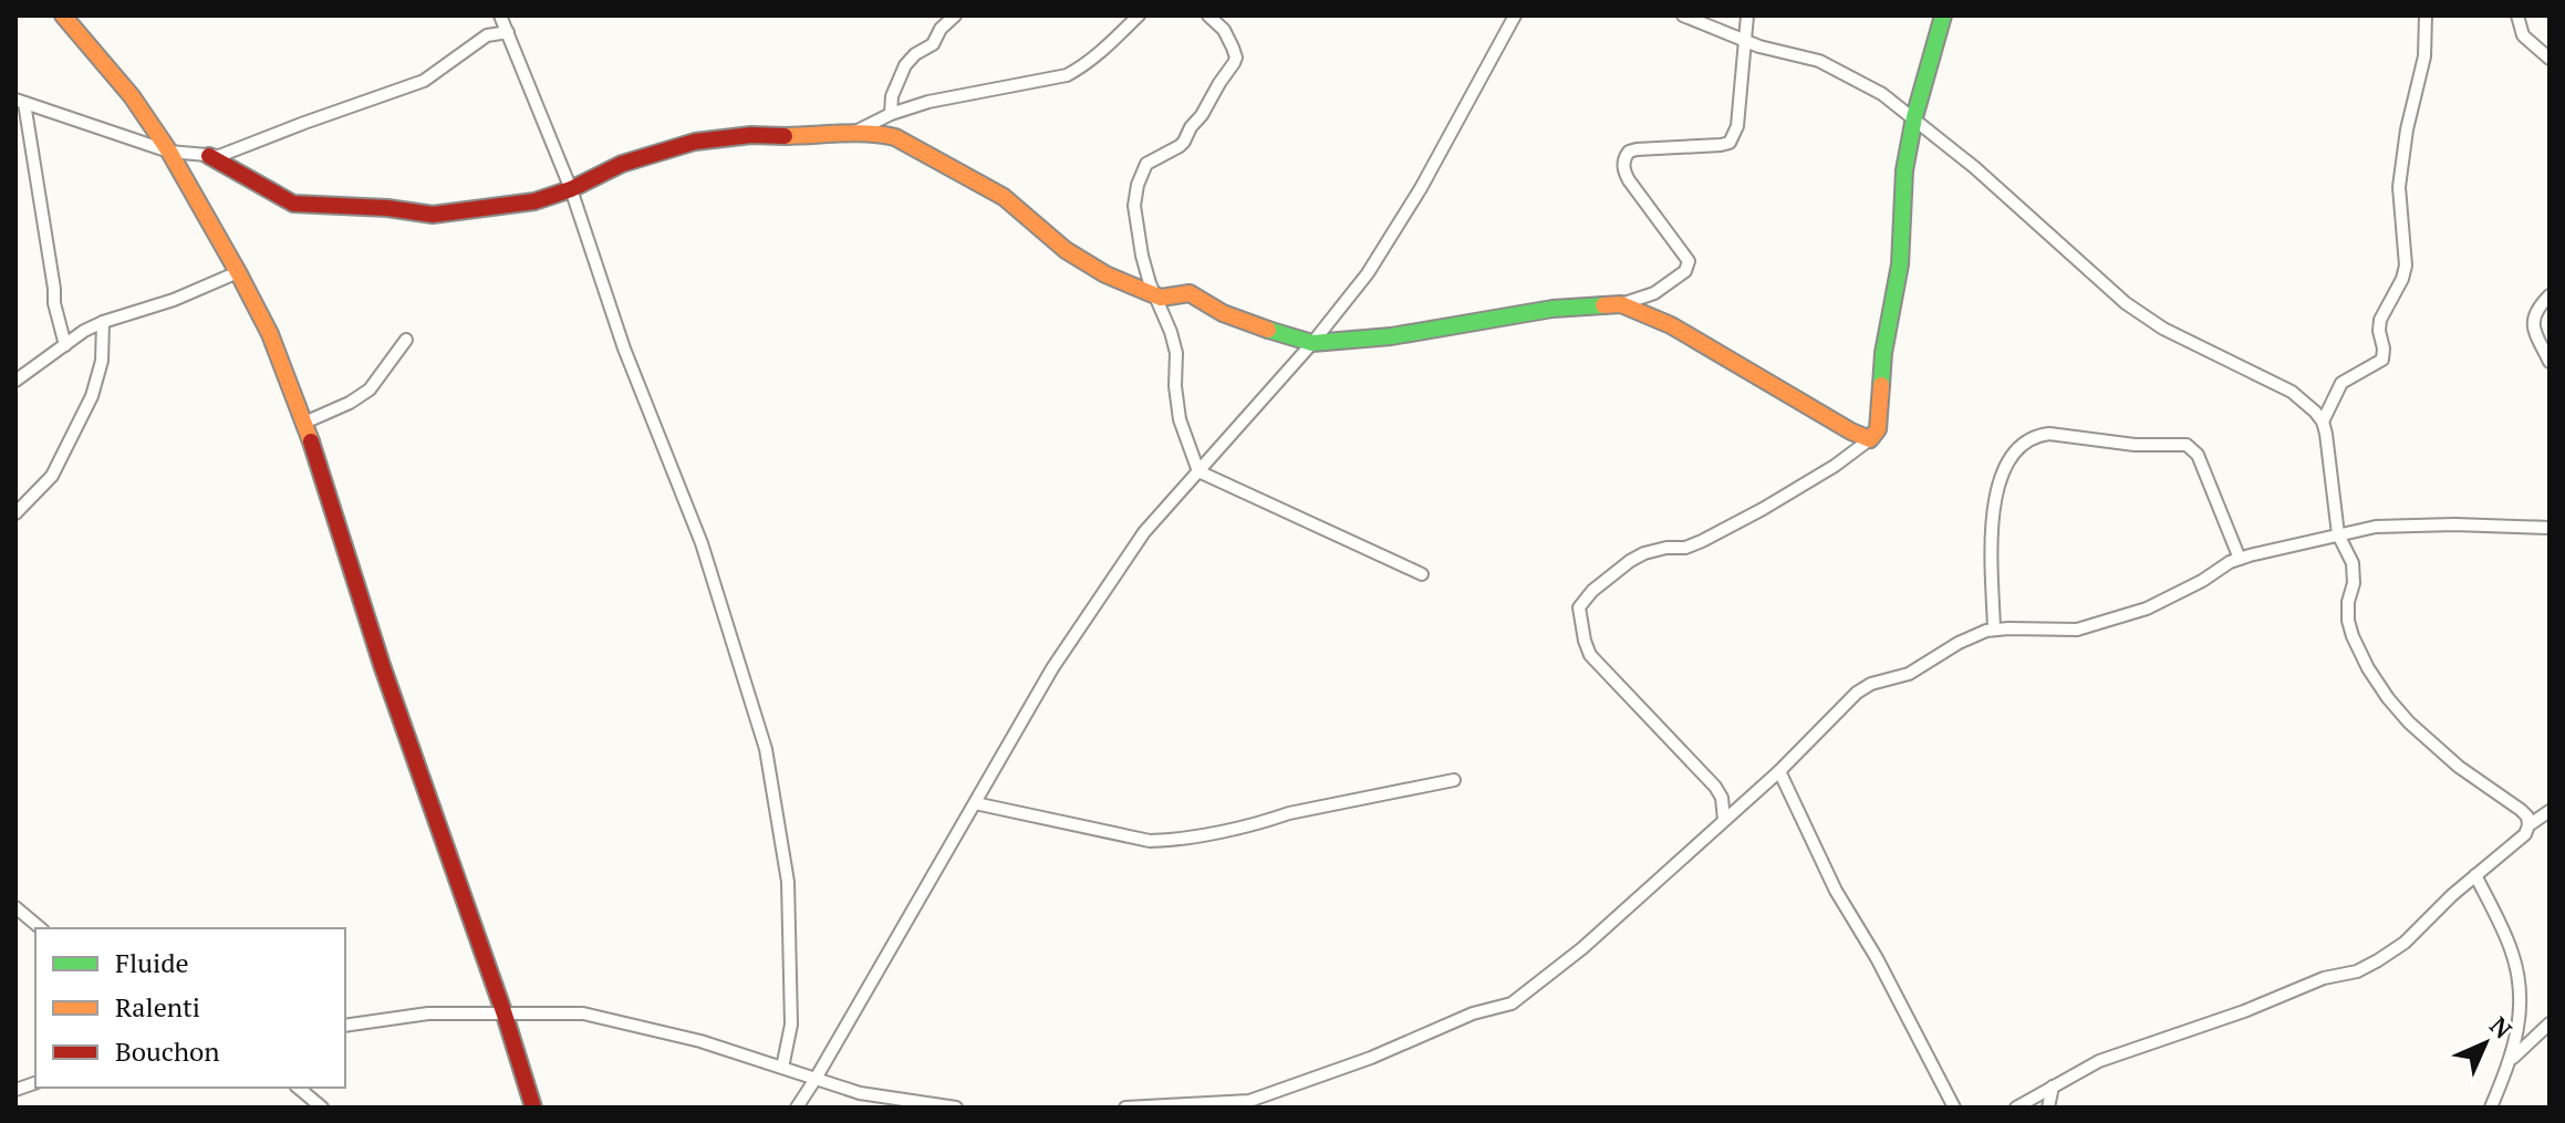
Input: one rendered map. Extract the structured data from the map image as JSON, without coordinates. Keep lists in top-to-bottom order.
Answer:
{
  "legend": ["Fluide", "Ralenti", "Bouchon"],
  "north": "top right"
}
